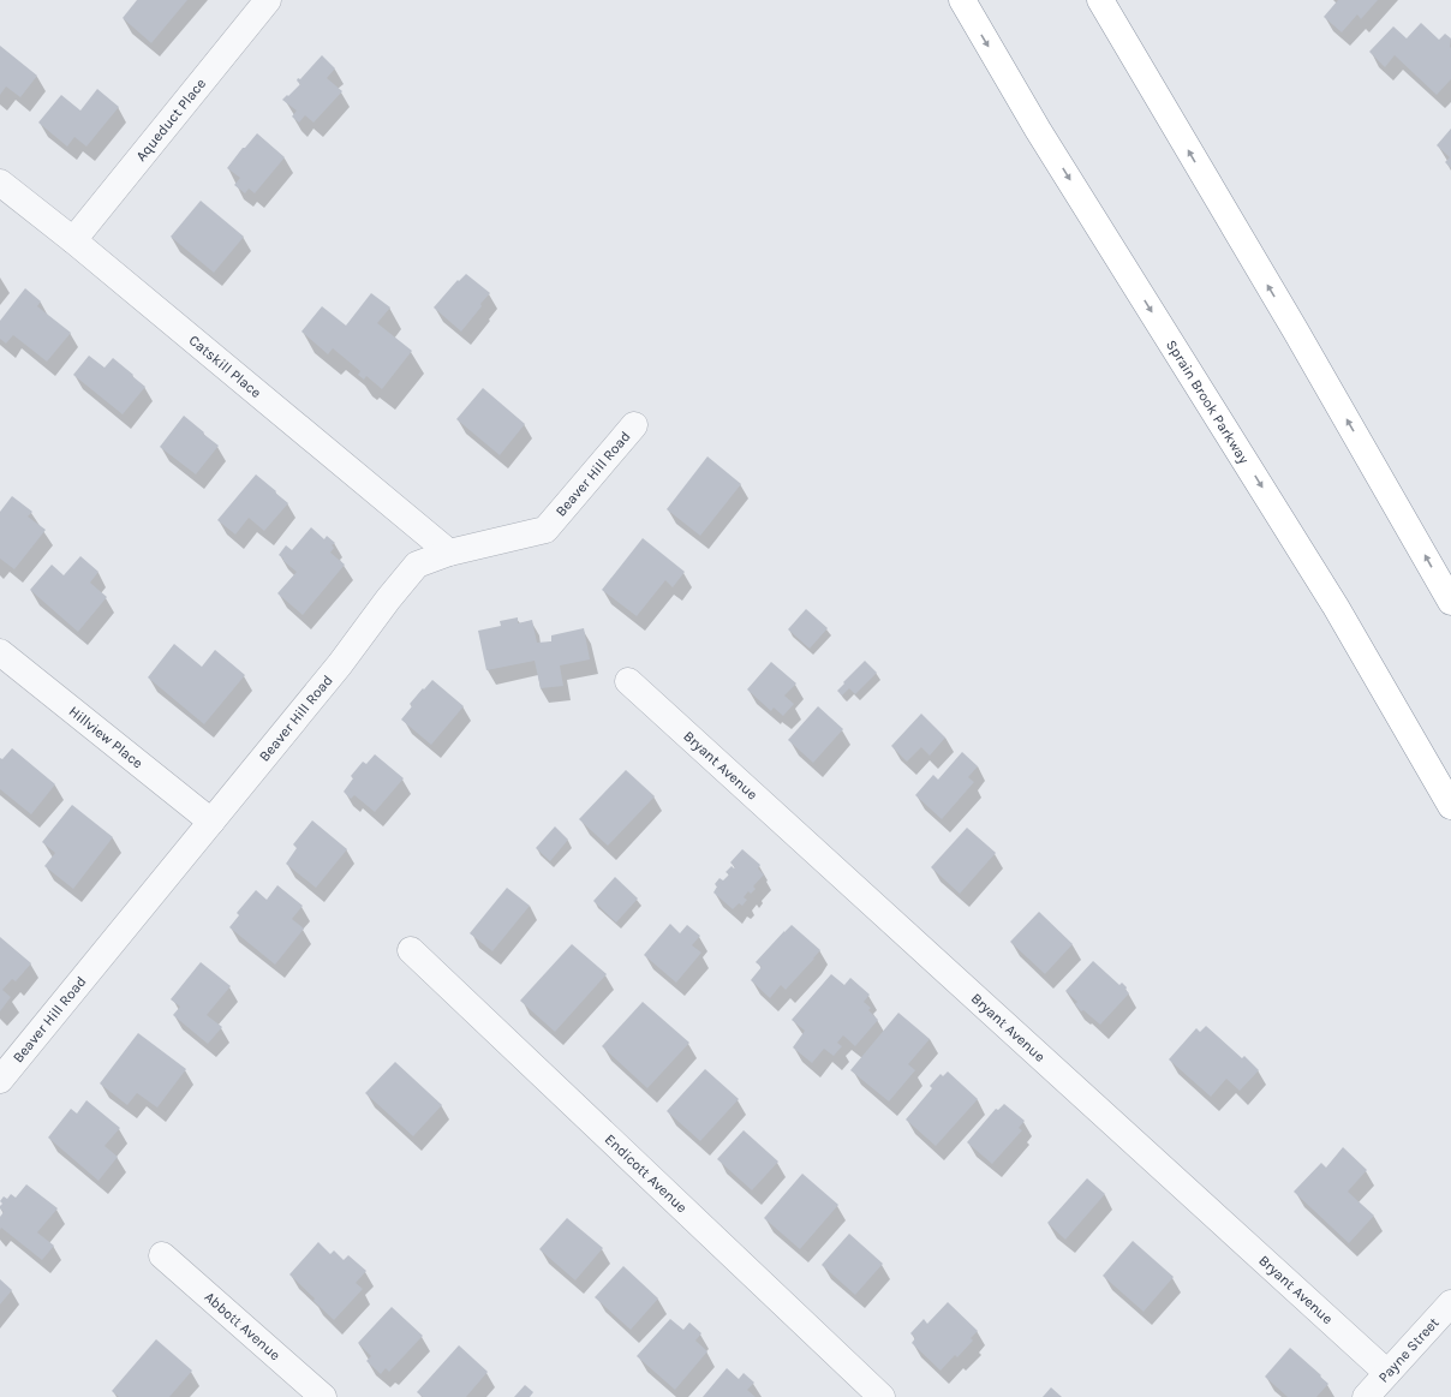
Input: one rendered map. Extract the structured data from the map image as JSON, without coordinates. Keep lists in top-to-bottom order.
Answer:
{
  "streets": {
    "highway": ["Sprain Brook Parkway"],
    "street": [
      "Aqueduct Place",
      "Catskill Place",
      "Beaver Hill Road",
      "Hillview Place",
      "Bryant Avenue",
      "Endicott Avenue",
      "Abbott Avenue",
      "Payne Street"
    ]
  },
  "crossings": [
    ["Aqueduct Place", "Catskill Place"],
    ["Catskill Place", "Beaver Hill Road"],
    ["Beaver Hill Road", "Hillview Place"],
    ["Bryant Avenue", "Payne Street"]
  ]
}
